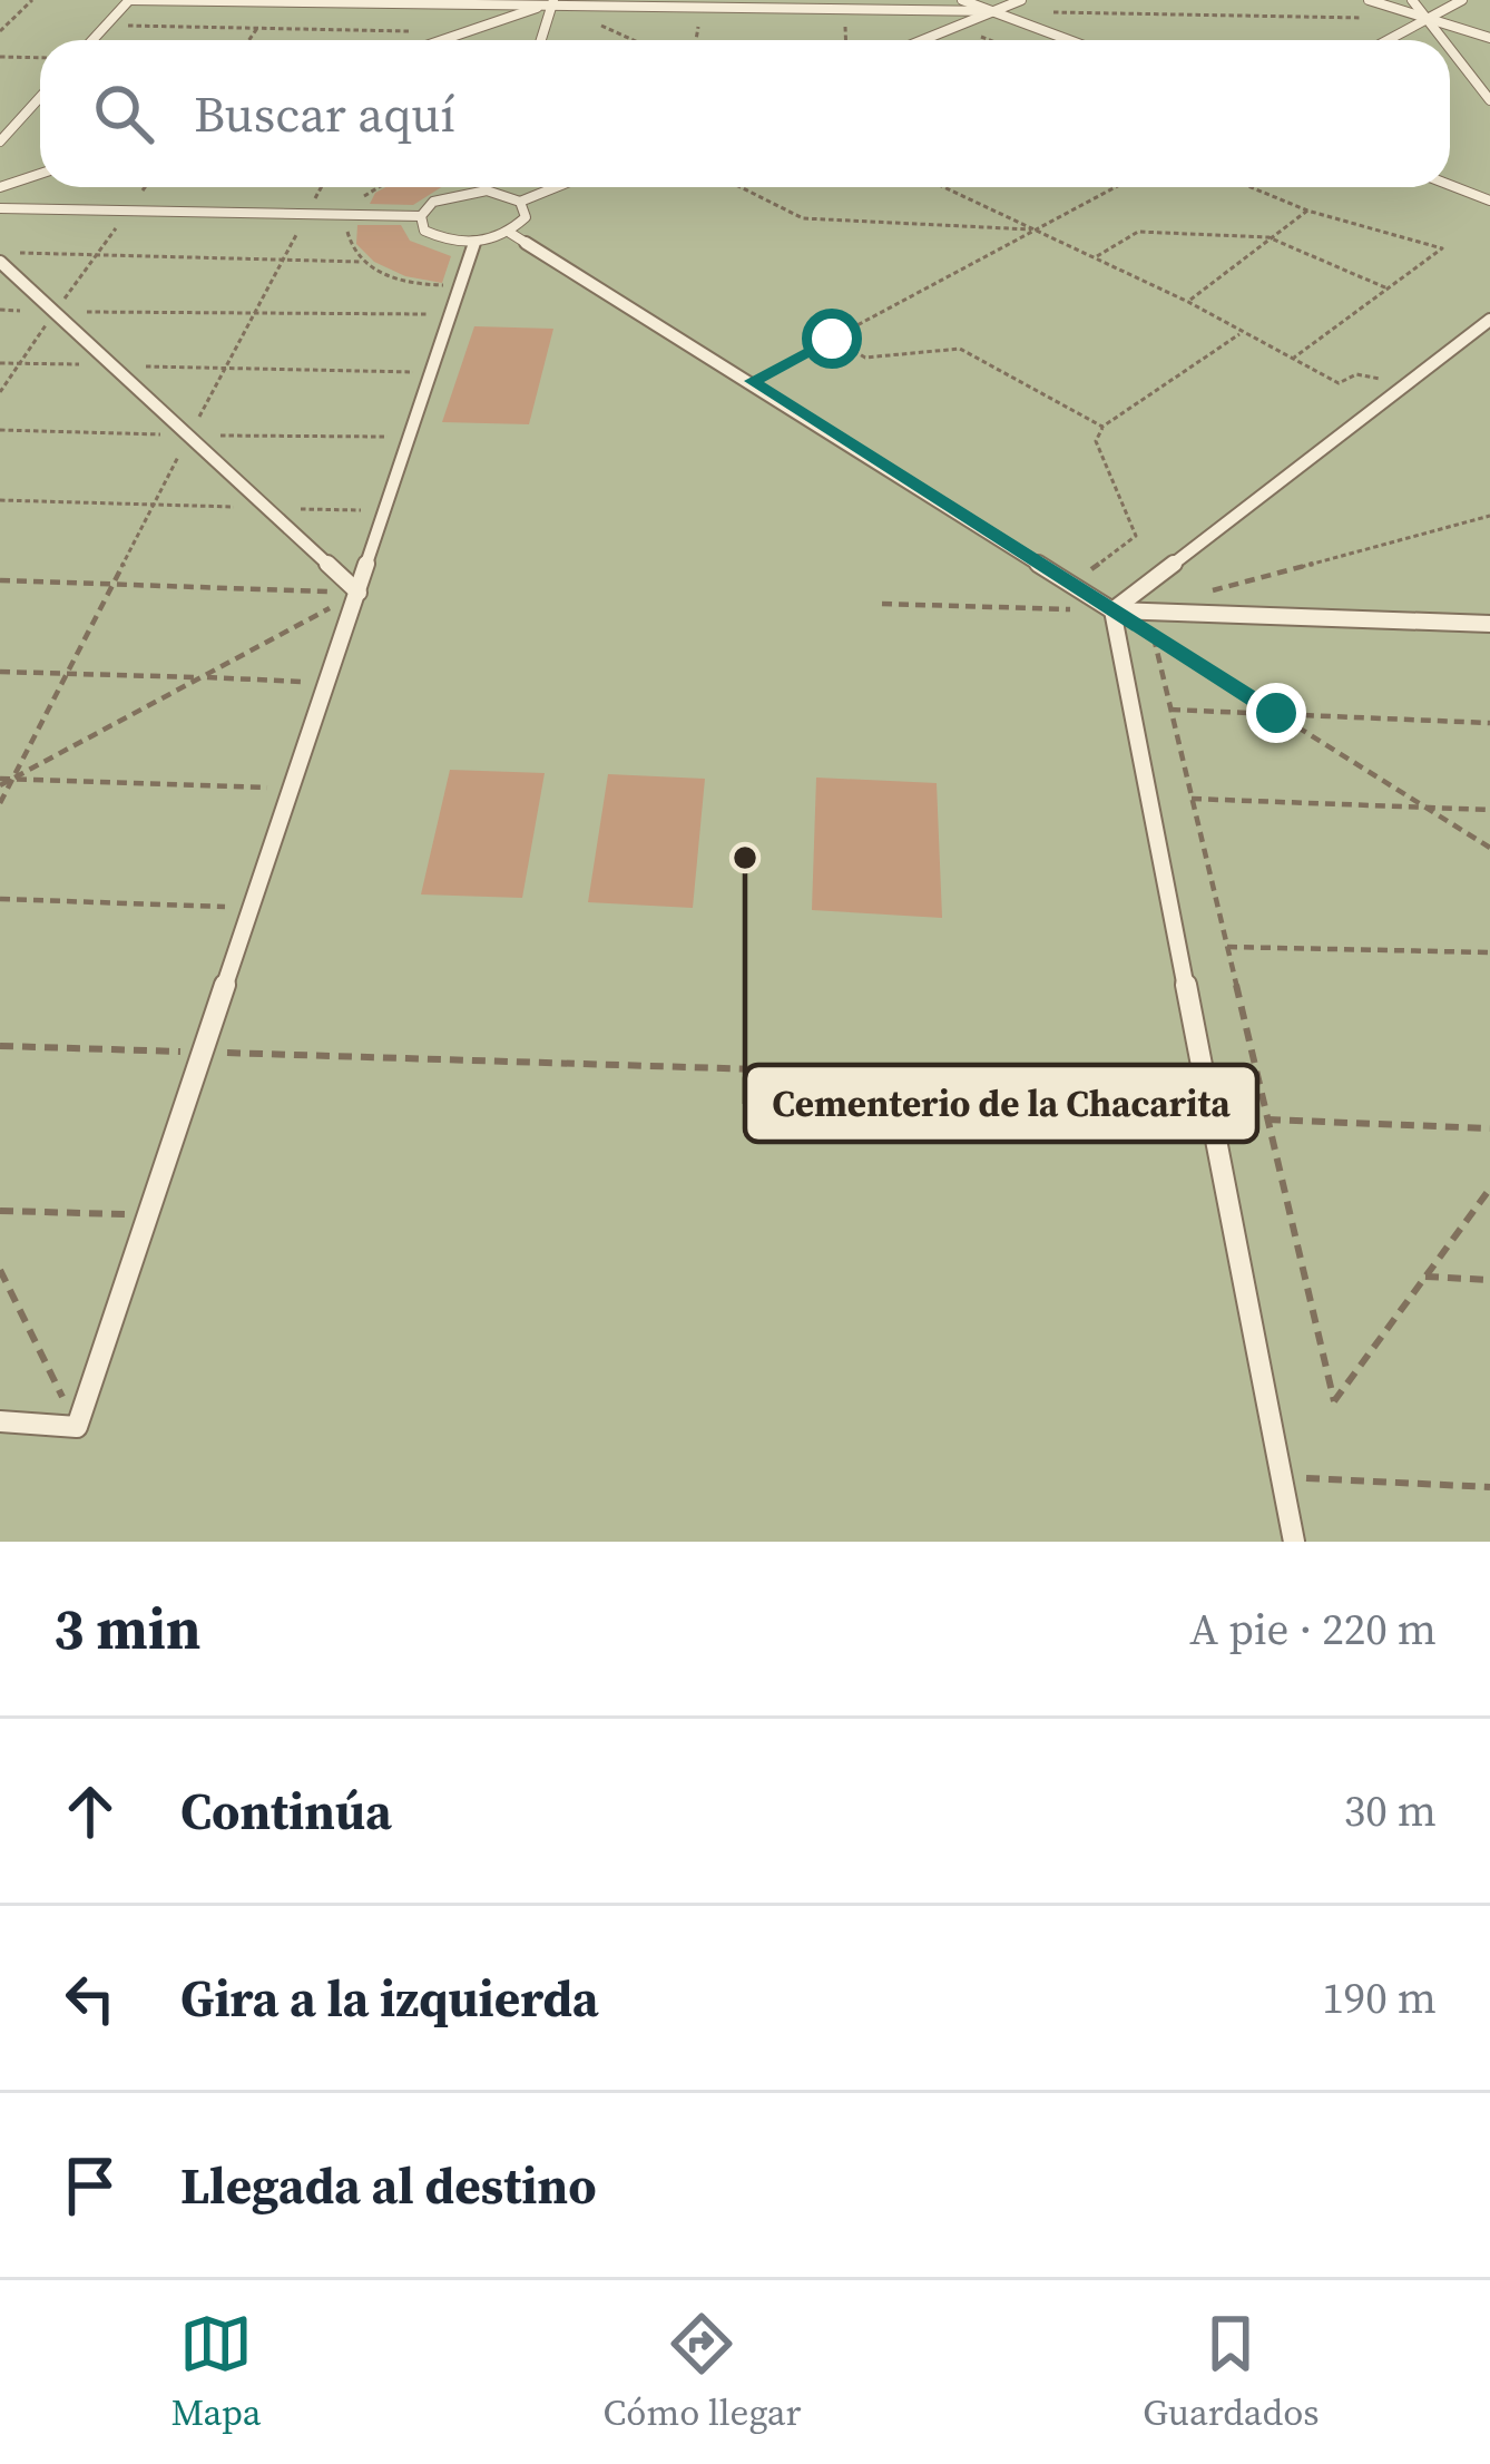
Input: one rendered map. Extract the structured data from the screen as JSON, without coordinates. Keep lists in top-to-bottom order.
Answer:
{
  "places": ["Cementerio de la Chacarita"],
  "page": {
    "search": "Buscar aquí",
    "heading": ["3 min", "A pie · 220 m"],
    "list": [
      ["Continúa", "30 m"],
      ["Gira a la izquierda", "190 m"],
      "Llegada al destino"
    ],
    "nav": ["Mapa", "Cómo llegar", "Guardados"]
  }
}
